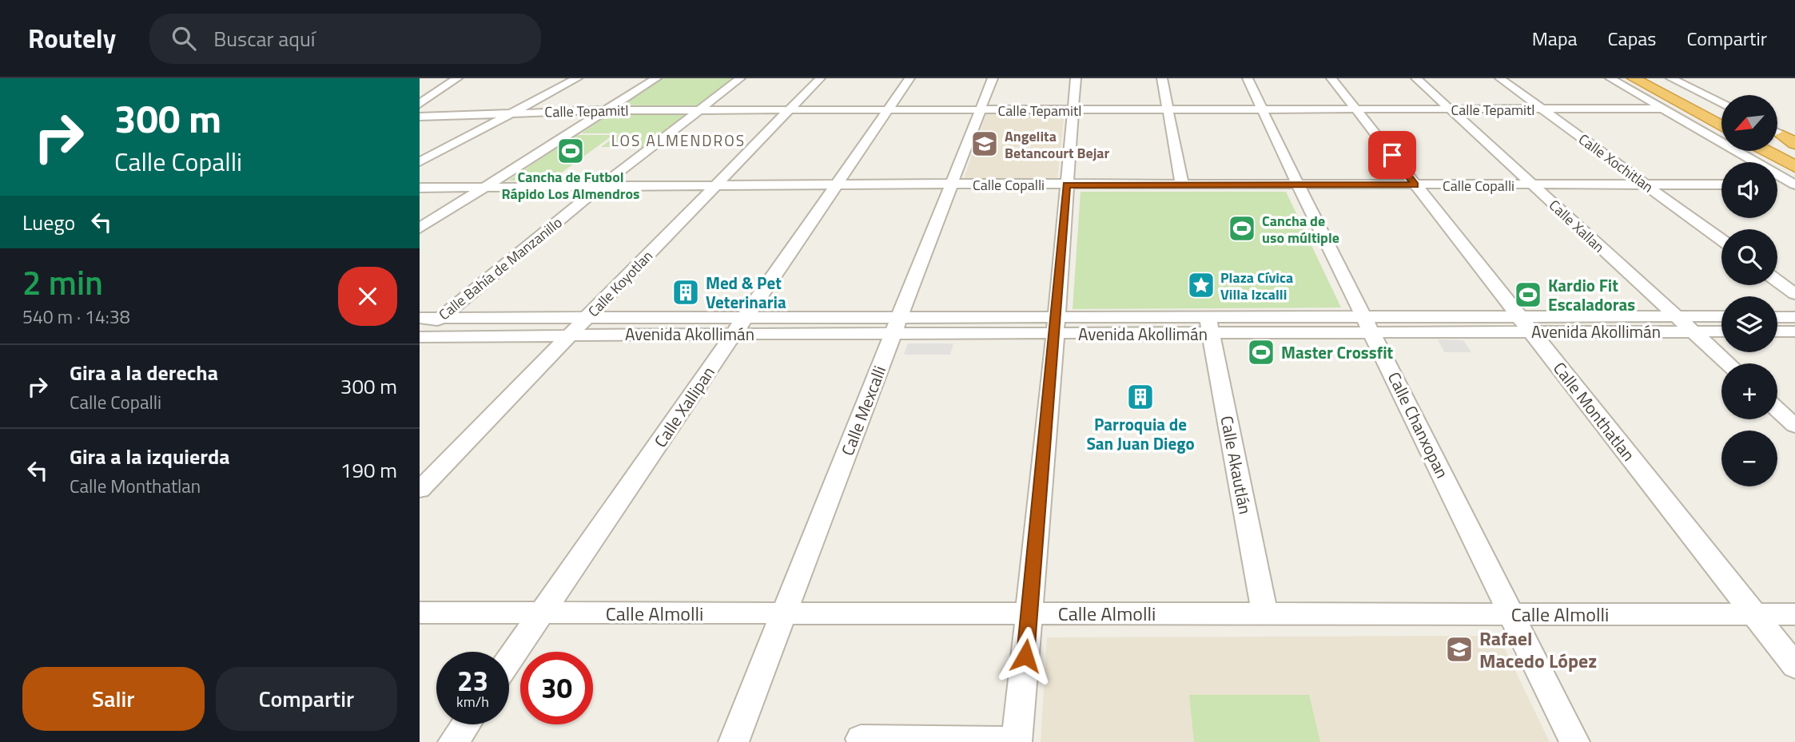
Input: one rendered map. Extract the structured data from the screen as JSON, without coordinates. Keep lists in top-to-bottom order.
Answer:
{
  "streets": {
    "street": [
      "Calle Tepamitl",
      "Calle Xochitlan",
      "Calle Copalli",
      "Calle Xallan",
      "Calle Bahía de Manzanillo",
      "Calle Koyotlan",
      "Avenida Akollimán",
      "Calle Xallipan",
      "Calle Mexcalli",
      "Calle Monthatlan",
      "Calle Chanxopan",
      "Calle Akautlán",
      "Calle Almolli"
    ]
  },
  "crossings": [
    ["Calle Tepamitl", "Calle Xochitlan"],
    ["Calle Tepamitl", "Calle Xallan"],
    ["Calle Tepamitl", "Calle Bahía de Manzanillo"],
    ["Calle Tepamitl", "Calle Koyotlan"],
    ["Calle Tepamitl", "Calle Xallipan"],
    ["Calle Tepamitl", "Calle Mexcalli"],
    ["Calle Tepamitl", "Calle Monthatlan"],
    ["Calle Tepamitl", "Calle Chanxopan"],
    ["Calle Xochitlan", "Calle Copalli"],
    ["Calle Copalli", "Calle Xallan"],
    ["Calle Copalli", "Calle Bahía de Manzanillo"],
    ["Calle Copalli", "Calle Koyotlan"],
    ["Calle Copalli", "Calle Xallipan"],
    ["Calle Copalli", "Calle Mexcalli"],
    ["Calle Copalli", "Calle Monthatlan"],
    ["Calle Copalli", "Calle Chanxopan"],
    ["Calle Xallan", "Avenida Akollimán"],
    ["Calle Bahía de Manzanillo", "Avenida Akollimán"],
    ["Calle Koyotlan", "Avenida Akollimán"],
    ["Avenida Akollimán", "Calle Xallipan"],
    ["Avenida Akollimán", "Calle Mexcalli"],
    ["Avenida Akollimán", "Calle Monthatlan"],
    ["Avenida Akollimán", "Calle Chanxopan"],
    ["Avenida Akollimán", "Calle Akautlán"],
    ["Calle Xallipan", "Calle Almolli"],
    ["Calle Mexcalli", "Calle Almolli"],
    ["Calle Monthatlan", "Calle Almolli"],
    ["Calle Chanxopan", "Calle Almolli"],
    ["Calle Akautlán", "Calle Almolli"]
  ],
  "districts": ["LOS ALMENDROS"],
  "places": {
    "school or university": ["Angelita Betancourt Bejar", "Rafael Macedo López"],
    "sports": [
      "Cancha de Futbol Rápido Los Almendros",
      "Cancha de uso múltiple",
      "Kardio Fit Escaladoras",
      "Master Crossfit"
    ],
    "place": ["Plaza Cívica Villa Izcalli"],
    "building": ["Med & Pet Veterinaria", "Parroquia de San Juan Diego"]
  },
  "north": "bottom left",
  "page": {
    "header": "Routely",
    "search": "Buscar aquí",
    "nav": ["Mapa", "Capas", "Compartir"],
    "turn": ["300 m", "Calle Copalli"],
    "map_buttons": ["+", "−"],
    "then": "Luego",
    "heading": ["2 min", "540 m · 14:38"],
    "list": [
      {
        "name": "Gira a la derecha",
        "note": "Calle Copalli",
        "value": "300 m"
      },
      {
        "name": "Gira a la izquierda",
        "note": "Calle Monthatlan",
        "value": "190 m"
      }
    ],
    "speed": "23 km/h",
    "limit": "30",
    "buttons": ["Salir", "Compartir"]
  }
}
